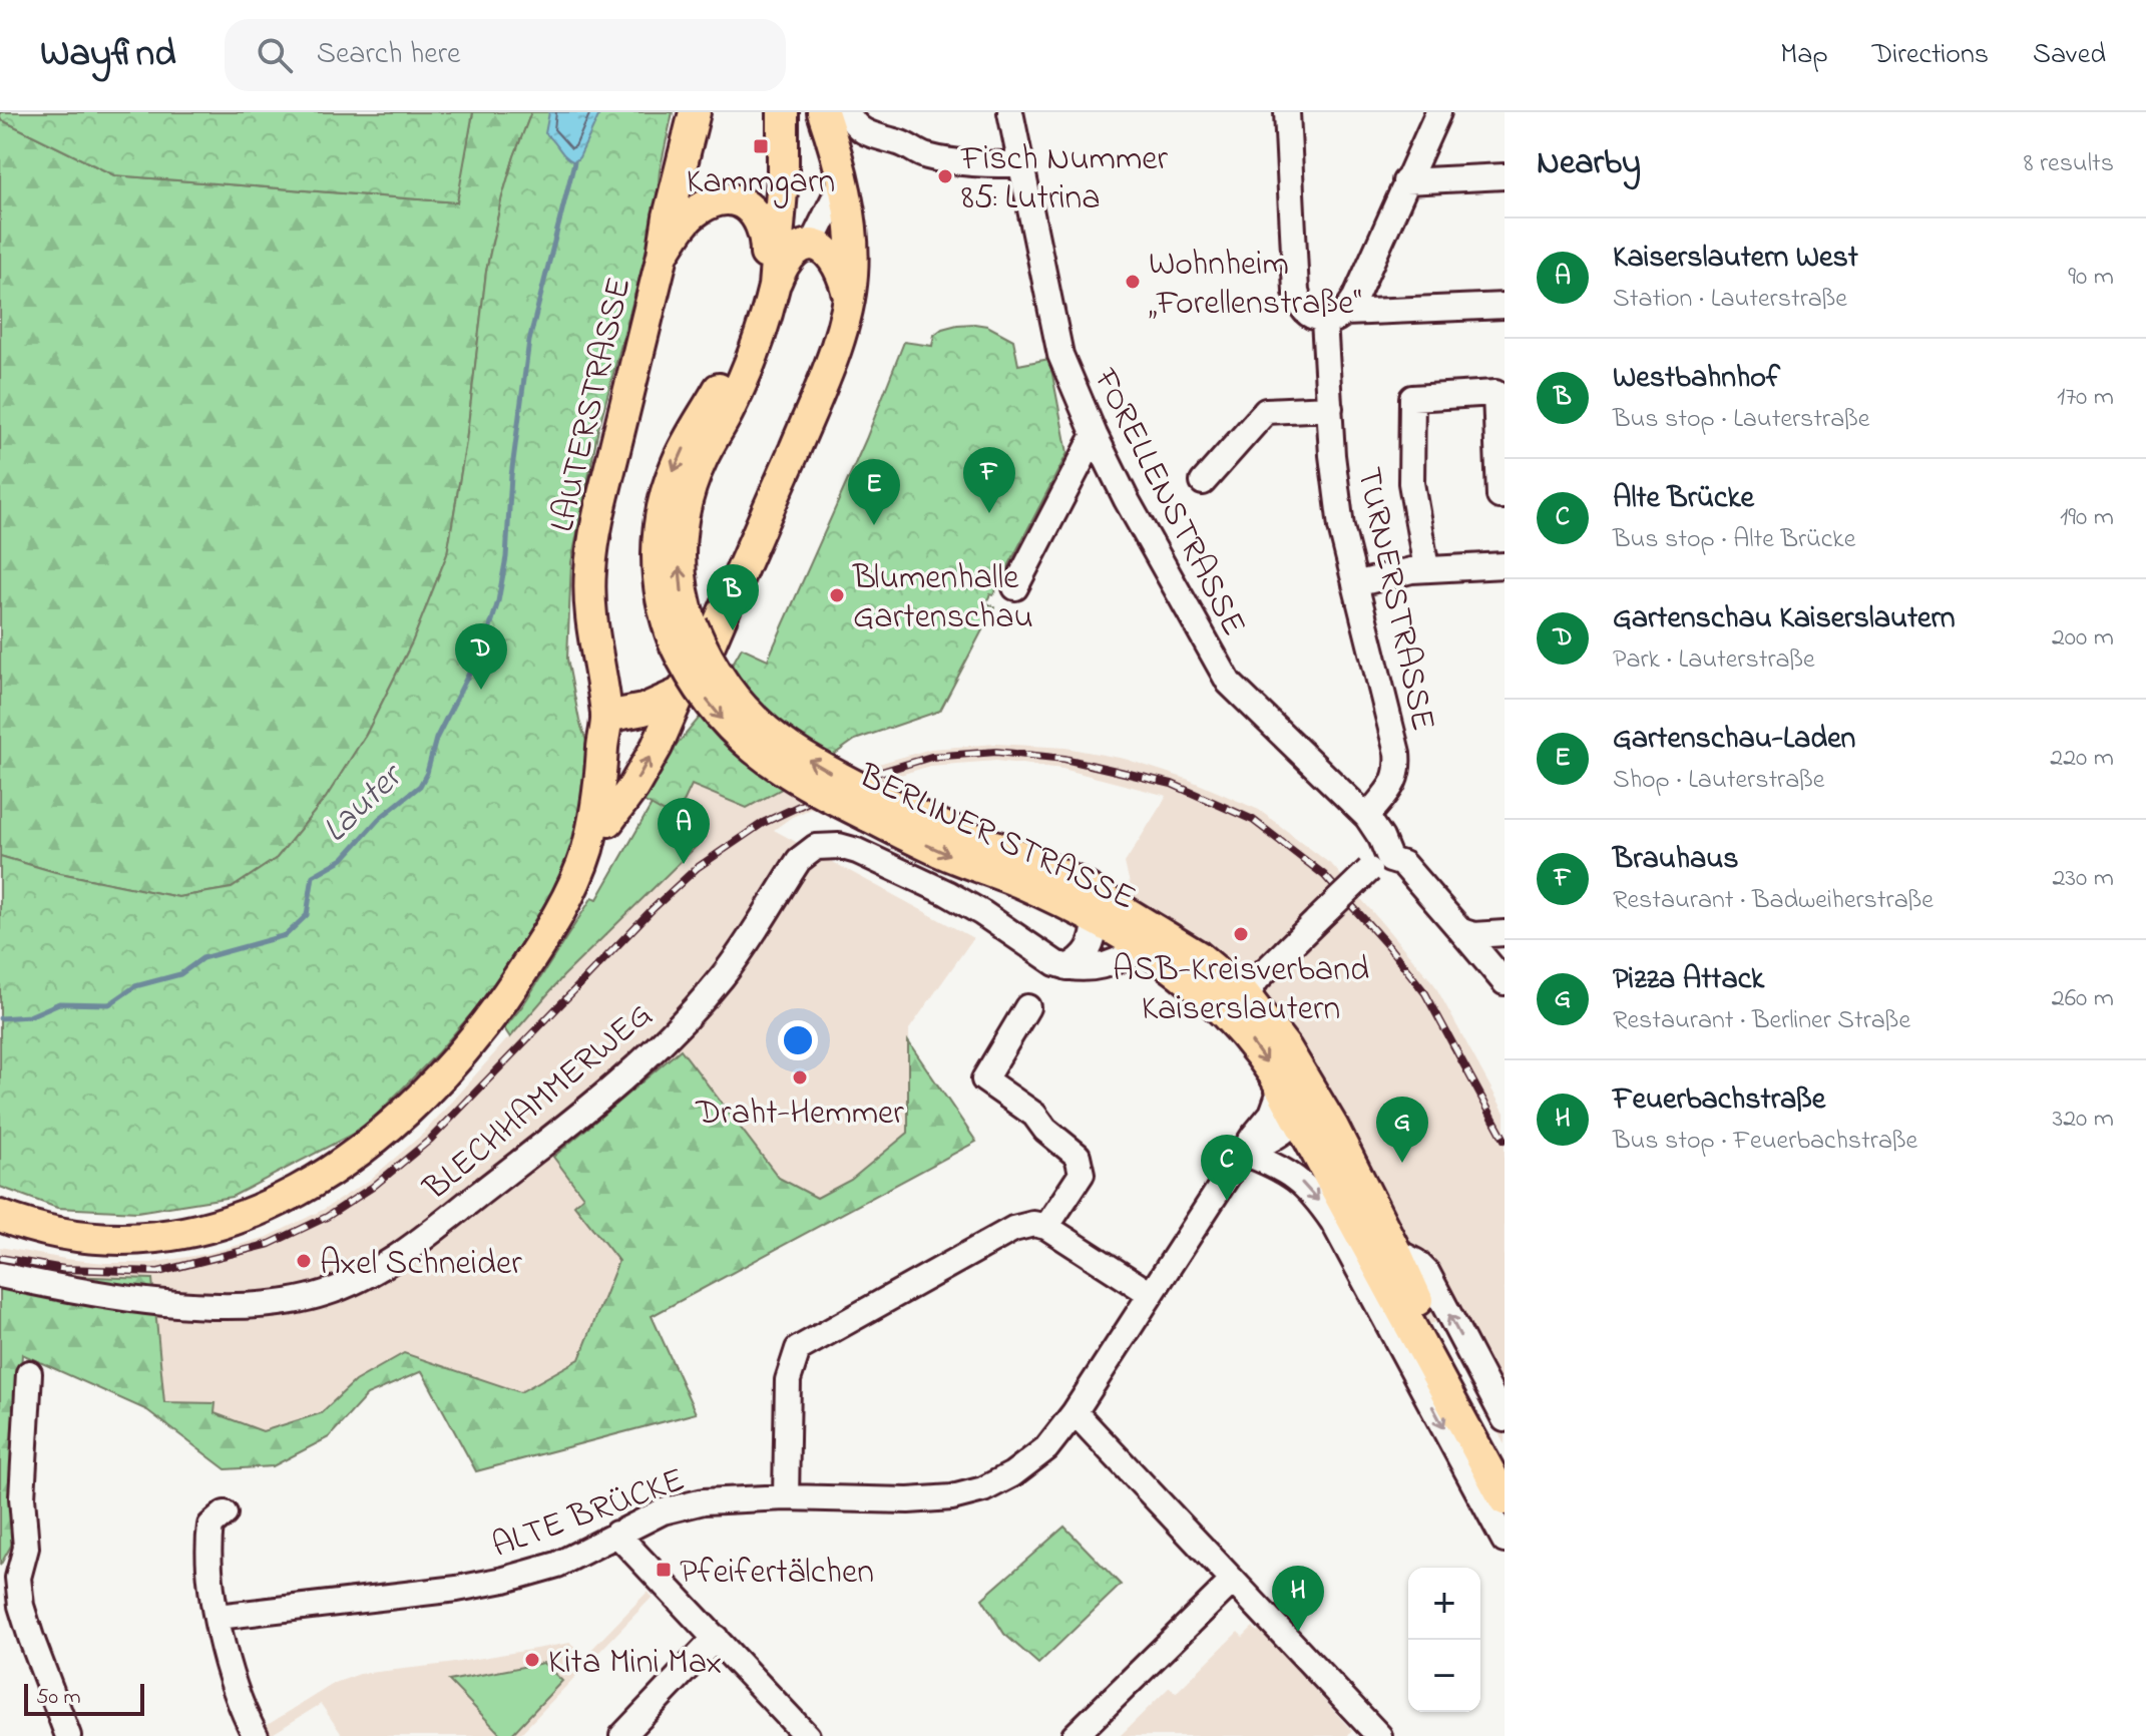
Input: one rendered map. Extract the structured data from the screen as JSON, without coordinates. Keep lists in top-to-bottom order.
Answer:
{
  "streets": {
    "main road": ["LAUTERSTRASSE", "BERLINER STRASSE"],
    "street": [
      "FORELLENSTRASSE",
      "TURNERSTRASSE",
      "BLECHHAMMERWEG",
      "ALTE BRÜCKE"
    ]
  },
  "crossings": [
    ["FORELLENSTRASSE", "TURNERSTRASSE"],
    ["BERLINER STRASSE", "ALTE BRÜCKE"]
  ],
  "water": ["Lauter"],
  "places": {
    "transit": ["Kammgarn", "Pfeifertälchen"],
    "other": [
      "Fisch Nummer 85: Lutrina",
      "Wohnheim „Forellenstraße“",
      "Blumenhalle Gartenschau",
      "ASB-Kreisverband Kaiserslautern",
      "Draht-Hemmer",
      "Axel Schneider",
      "Kita Mini Max"
    ]
  },
  "scale_bar": "50 m",
  "page": {
    "header": "Wayfind",
    "search": "Search here",
    "nav": ["Map", "Directions", "Saved"],
    "heading": ["Nearby", "8 results"],
    "list": [
      {
        "mark": "A",
        "name": "Kaiserslautern West",
        "note": "Station · Lauterstraße",
        "value": "90 m"
      },
      {
        "mark": "B",
        "name": "Westbahnhof",
        "note": "Bus stop · Lauterstraße",
        "value": "170 m"
      },
      {
        "mark": "C",
        "name": "Alte Brücke",
        "note": "Bus stop · Alte Brücke",
        "value": "190 m"
      },
      {
        "mark": "D",
        "name": "Gartenschau Kaiserslautern",
        "note": "Park · Lauterstraße",
        "value": "200 m"
      },
      {
        "mark": "E",
        "name": "Gartenschau-Laden",
        "note": "Shop · Lauterstraße",
        "value": "220 m"
      },
      {
        "mark": "F",
        "name": "Brauhaus",
        "note": "Restaurant · Badweiherstraße",
        "value": "230 m"
      },
      {
        "mark": "G",
        "name": "Pizza Attack",
        "note": "Restaurant · Berliner Straße",
        "value": "260 m"
      },
      {
        "mark": "H",
        "name": "Feuerbachstraße",
        "note": "Bus stop · Feuerbachstraße",
        "value": "320 m"
      }
    ],
    "pins": [
      "F",
      "E",
      "B",
      "D",
      "A",
      "G",
      "C",
      "H"
    ],
    "map_buttons": ["+", "−"],
    "scale": "50 m"
  }
}
